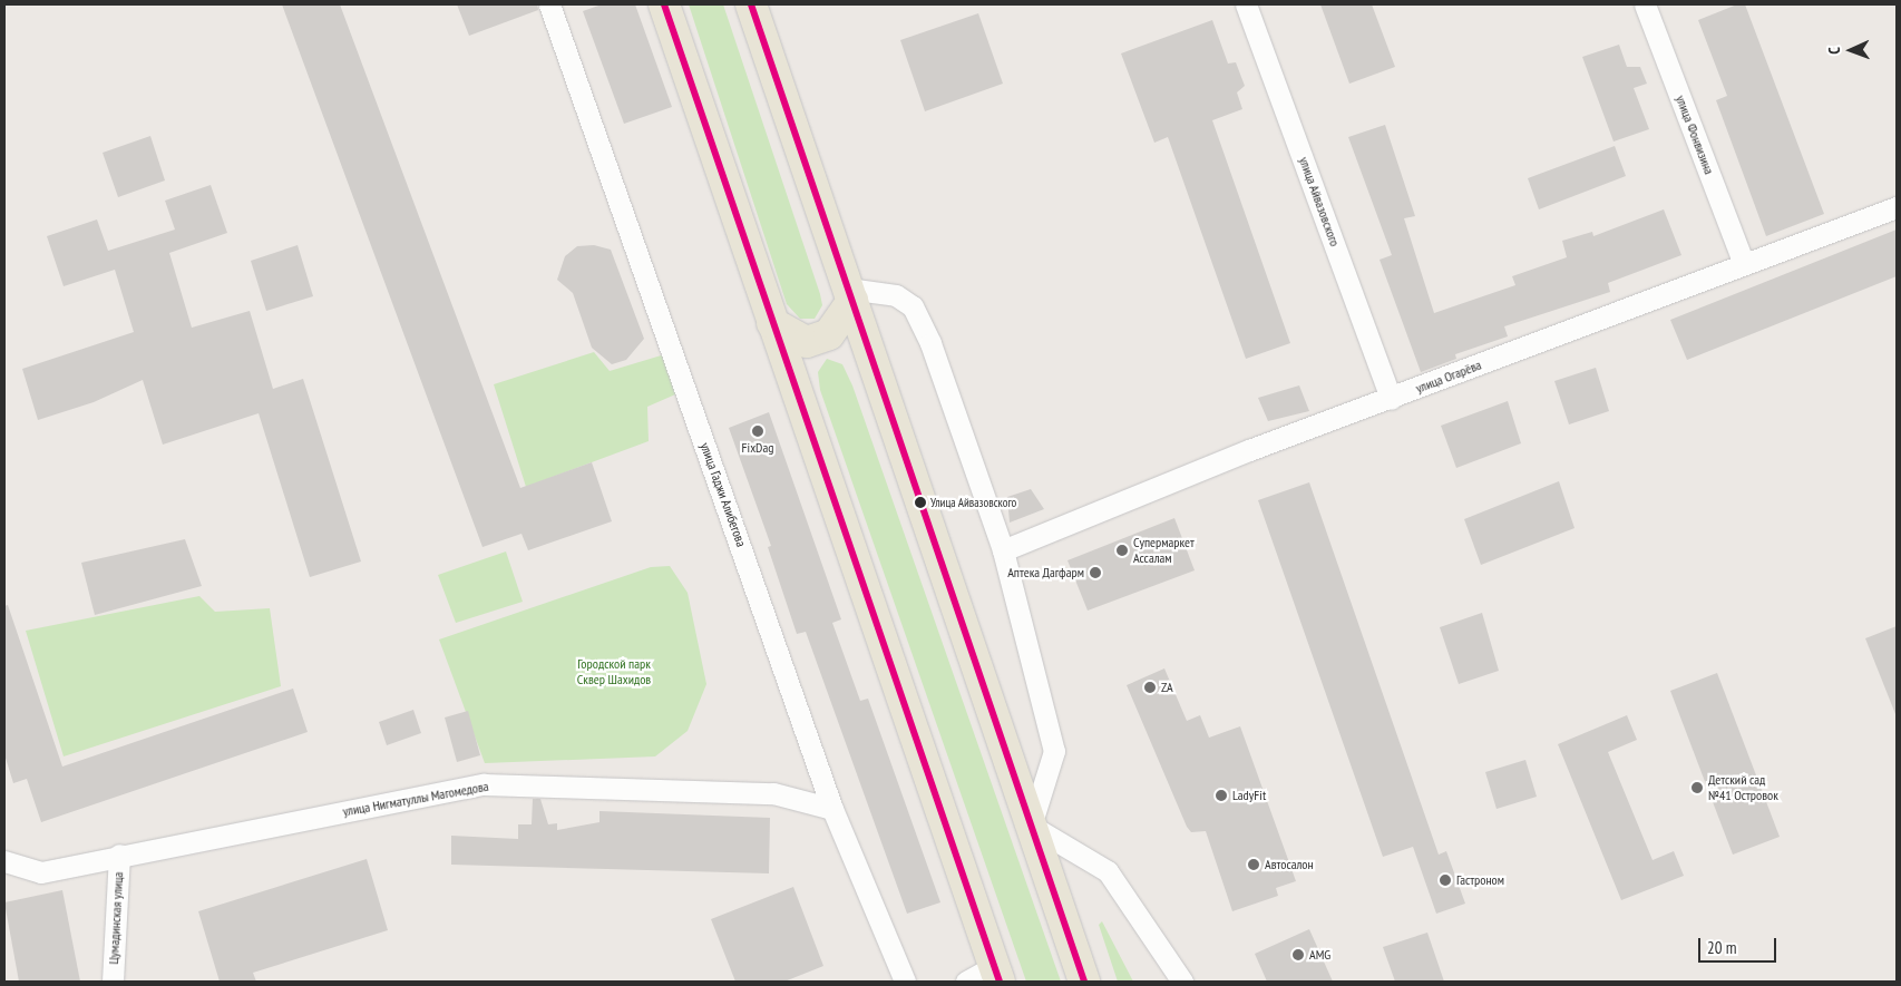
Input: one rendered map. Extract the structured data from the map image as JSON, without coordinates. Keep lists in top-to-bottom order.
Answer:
{
  "streets": {
    "street": [
      "улица Фонвизина",
      "улица Айвазовского",
      "улица Огарёва",
      "улица Гаджи Алибегова",
      "улица Нигматуллы Магомедова",
      "Цумадинская улица"
    ]
  },
  "crossings": [
    ["улица Фонвизина", "улица Огарёва"],
    ["улица Айвазовского", "улица Огарёва"],
    ["улица Гаджи Алибегова", "улица Нигматуллы Магомедова"],
    ["улица Нигматуллы Магомедова", "Цумадинская улица"]
  ],
  "parks": ["Городской парк Сквер Шахидов"],
  "places": [
    "FixDag",
    "Улица Айвазовского",
    "Супермаркет Ассалам",
    "Аптека Дагфарм",
    "ZA",
    "Детский сад №41 Островок",
    "LadyFit",
    "Автосалон",
    "Гастроном",
    "AMG"
  ],
  "scale_bar": "20 m",
  "north": "left"
}
